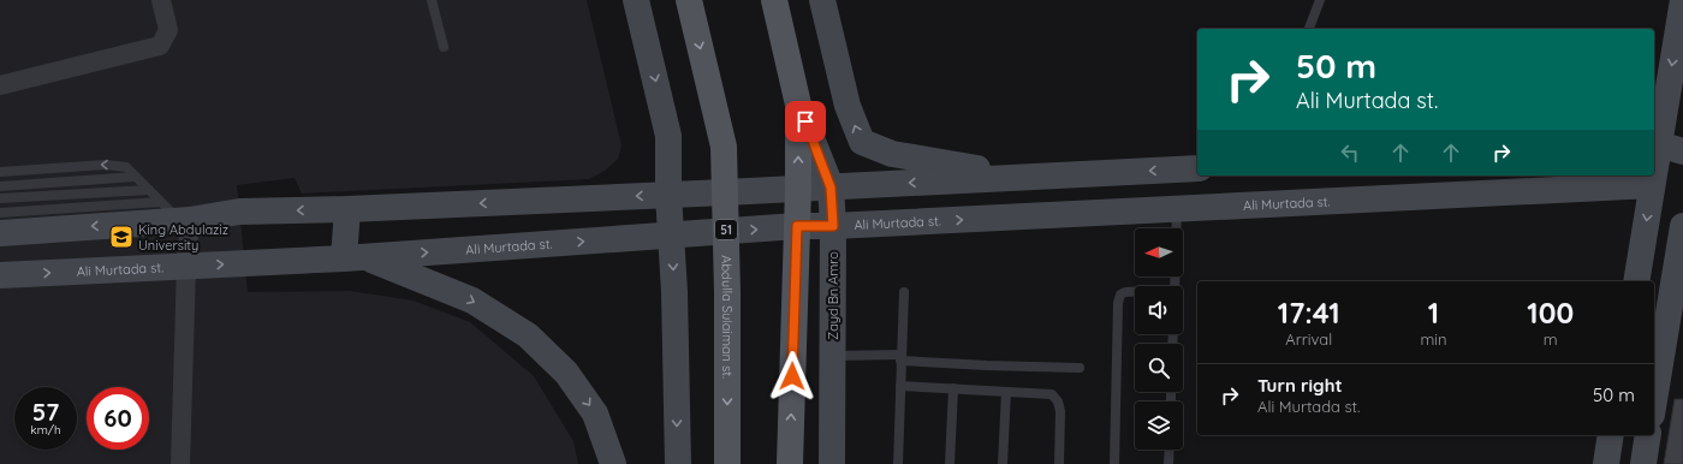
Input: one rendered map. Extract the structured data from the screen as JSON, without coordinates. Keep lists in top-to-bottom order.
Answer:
{
  "streets": {
    "main road": [
      "Ali Murtada st.",
      "51",
      "Zayd Bn Amro",
      "Abdulla Sulaiman st."
    ]
  },
  "crossings": [
    ["Ali Murtada st.", "Zayd Bn Amro"],
    ["Ali Murtada st.", "Abdulla Sulaiman st."]
  ],
  "places": {
    "school or university": ["King Abdulaziz University"]
  },
  "north": "left",
  "page": {
    "turn": ["50 m", "Ali Murtada st."],
    "eta": [
      "17:41",
      "Arrival",
      "1",
      "min",
      "100",
      "m"
    ],
    "list": [
      {
        "name": "Turn right",
        "note": "Ali Murtada st.",
        "value": "50 m"
      }
    ],
    "speed": "57 km/h",
    "limit": "60"
  }
}
